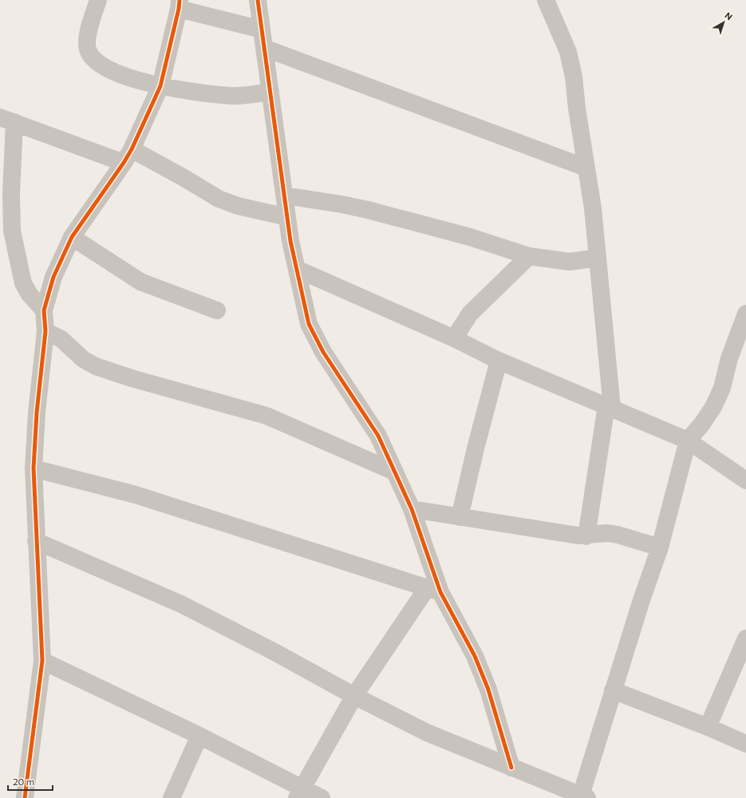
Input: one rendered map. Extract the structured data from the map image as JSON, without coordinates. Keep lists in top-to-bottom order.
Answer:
{
  "scale_bar": "20 m",
  "north": "top right"
}
